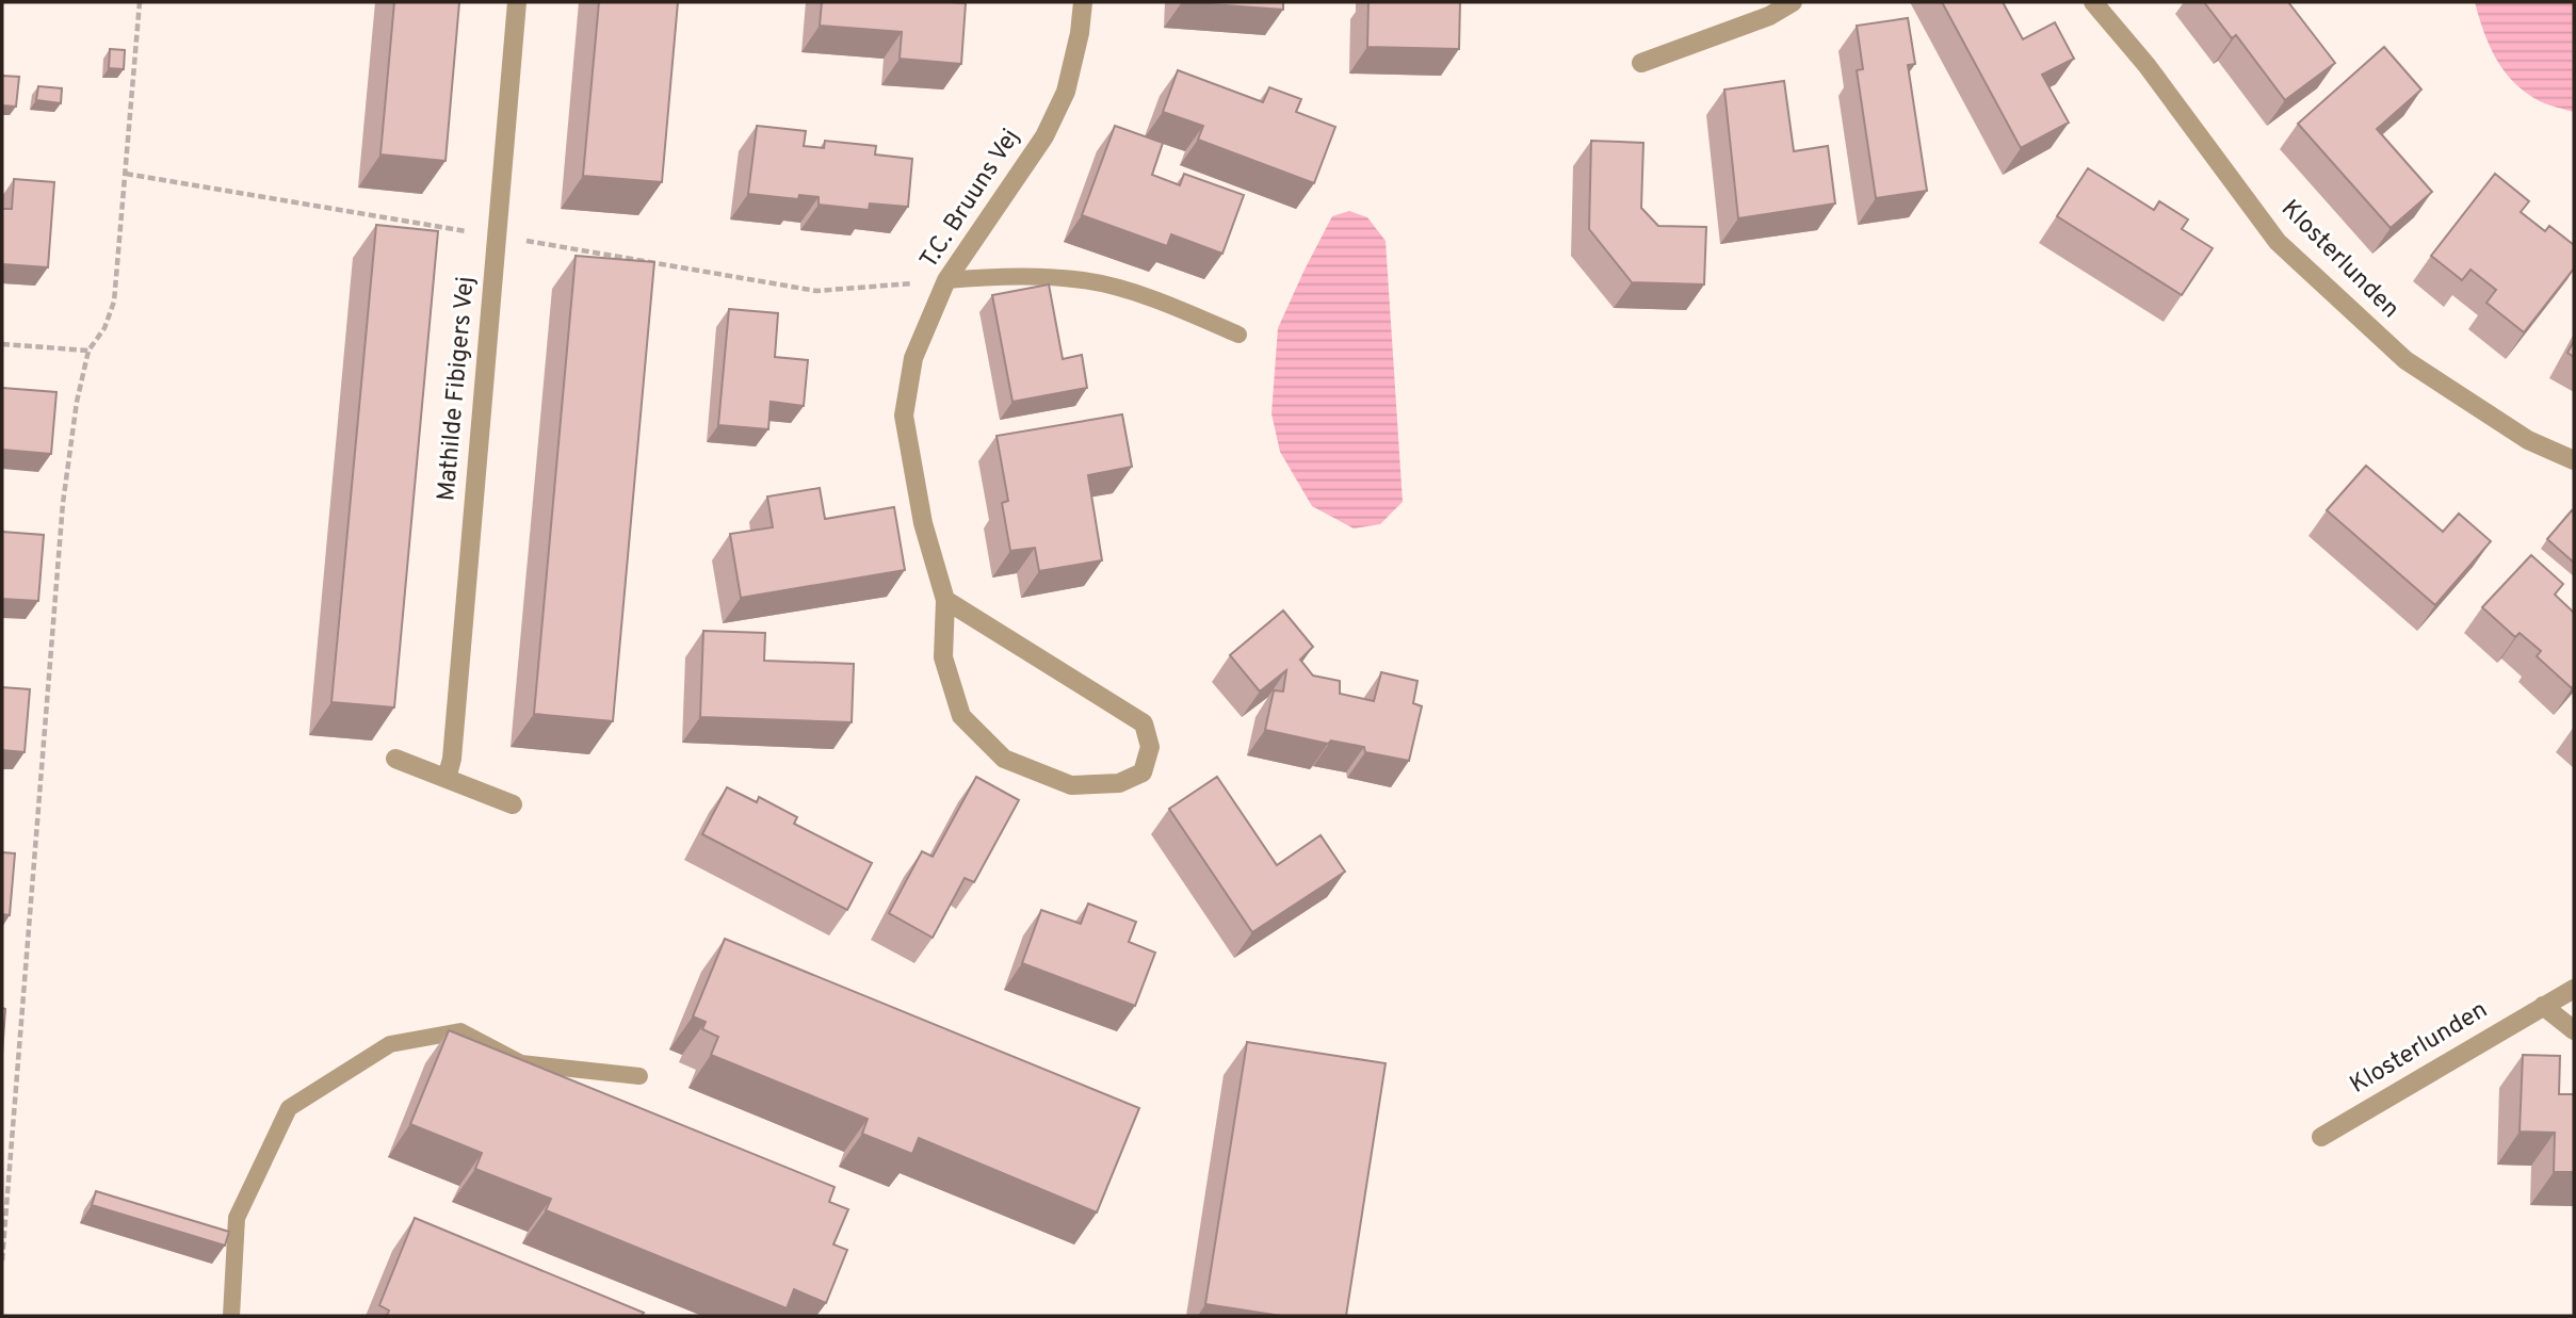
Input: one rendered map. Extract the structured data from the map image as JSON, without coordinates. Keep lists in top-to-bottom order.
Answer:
{
  "streets": {
    "street": ["T.C. Bruuns Vej", "Klosterlunden", "Mathilde Fibigers Vej"]
  }
}
